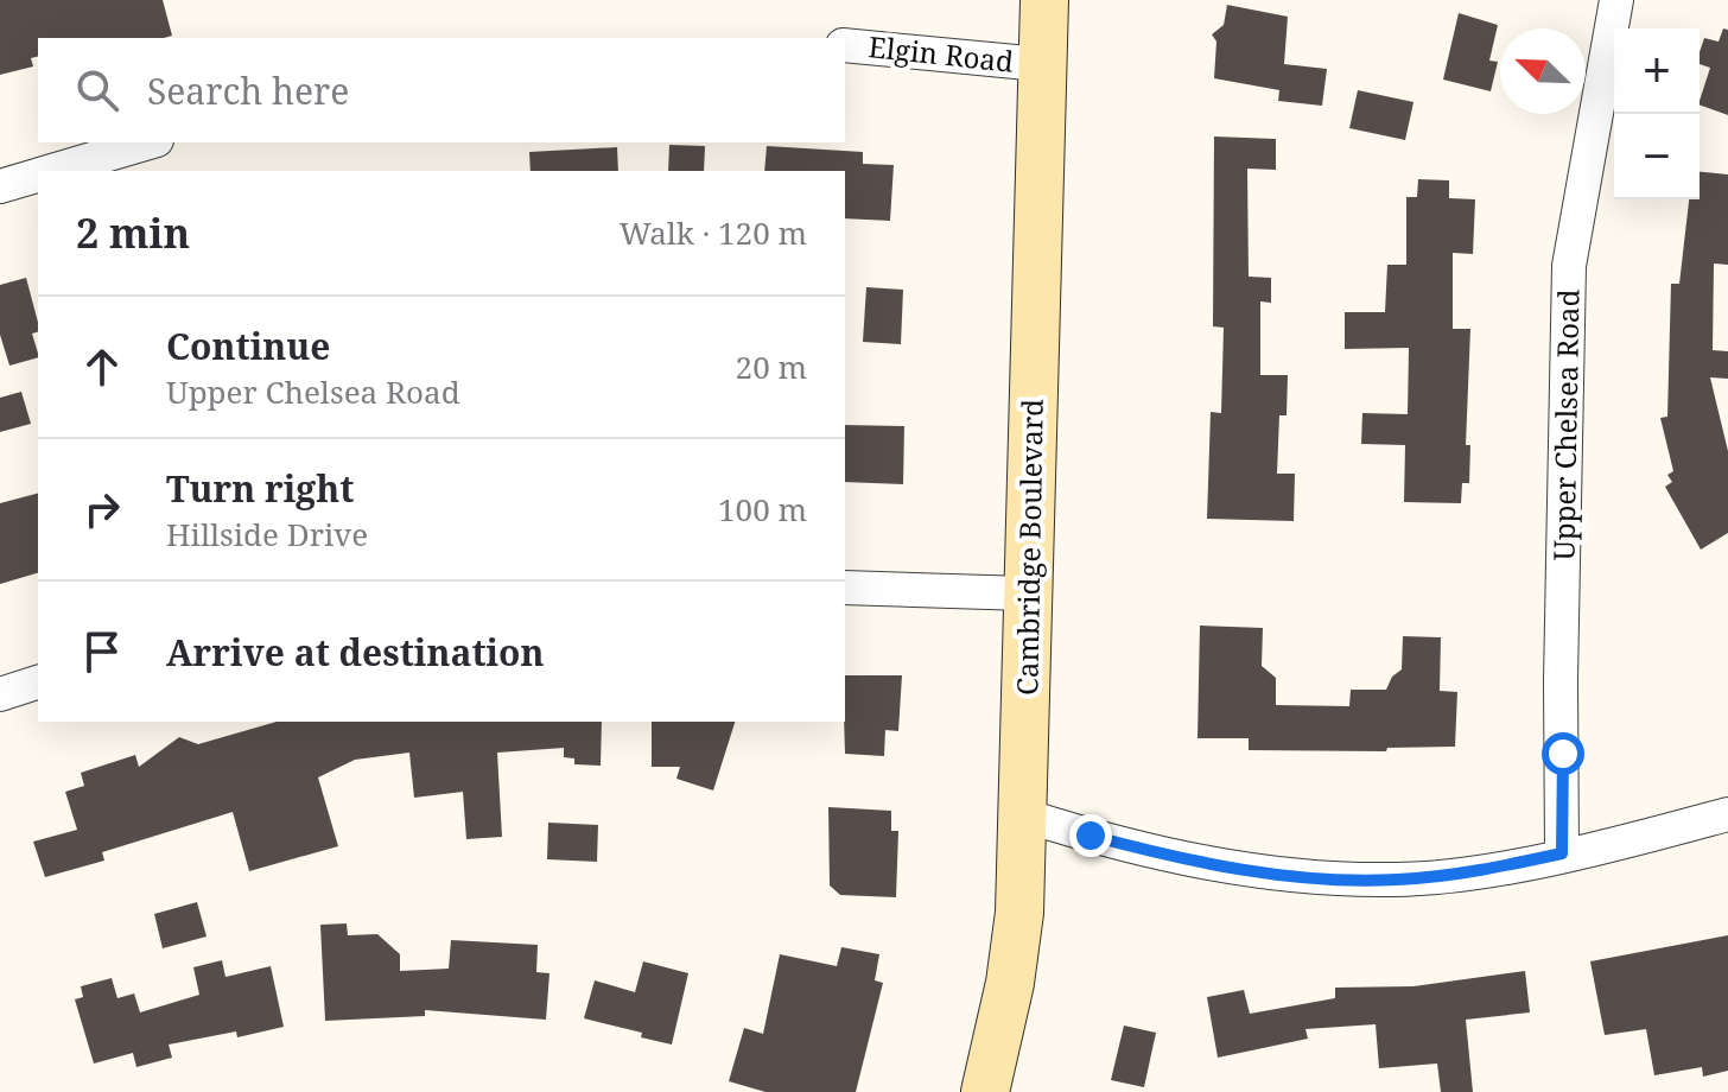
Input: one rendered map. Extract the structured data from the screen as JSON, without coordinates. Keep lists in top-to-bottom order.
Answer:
{
  "streets": {
    "street": ["Elgin Road", "Upper Chelsea Road", "Cambridge Boulevard"]
  },
  "crossings": [
    ["Elgin Road", "Cambridge Boulevard"]
  ],
  "north": "top left",
  "page": {
    "map_buttons": ["+", "−"],
    "search": "Search here",
    "heading": ["2 min", "Walk · 120 m"],
    "list": [
      ["Continue", "Upper Chelsea Road", "20 m"],
      ["Turn right", "Hillside Drive", "100 m"],
      "Arrive at destination"
    ]
  }
}
